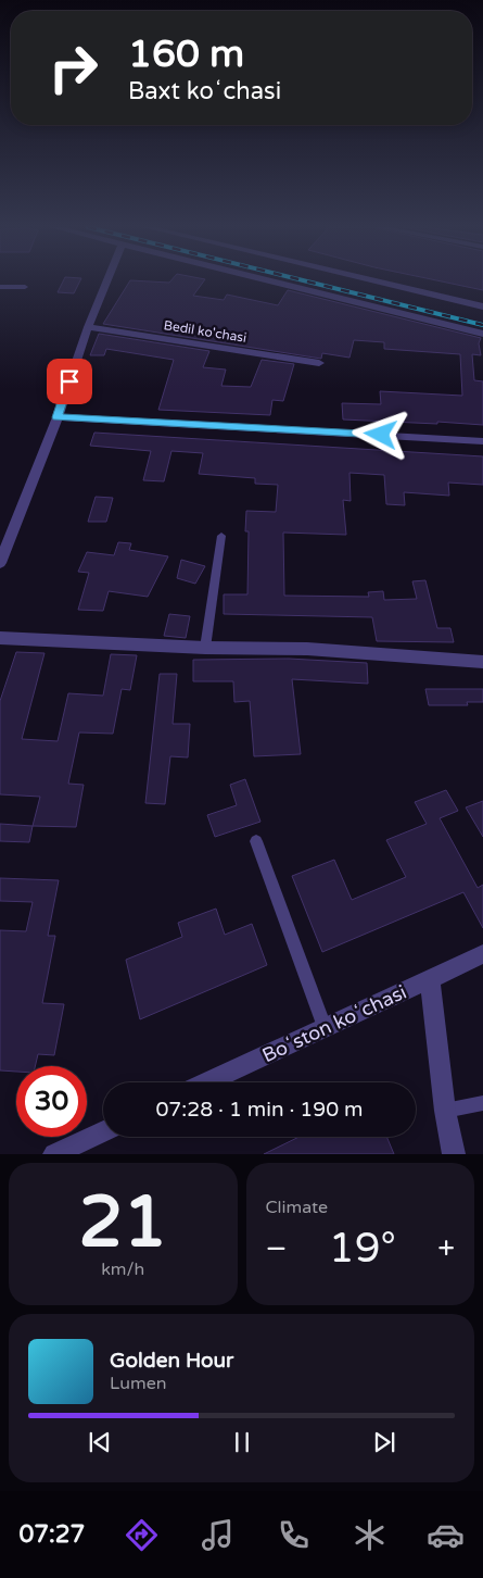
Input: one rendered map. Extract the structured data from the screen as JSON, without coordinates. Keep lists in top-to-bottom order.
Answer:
{
  "streets": {
    "street": ["Bedil ko'chasi", "Boʻston koʻchasi"]
  },
  "page": {
    "turn": ["160 m", "Baxt koʻchasi"],
    "limit": "30",
    "trip": "07:28 · 1 min · 190 m",
    "tile": [
      ["21", "km/h"],
      "Climate"
    ],
    "heat": ["−", "19°", "+"],
    "song": ["Golden Hour", "Lumen"],
    "tabs": "07:27"
  }
}
